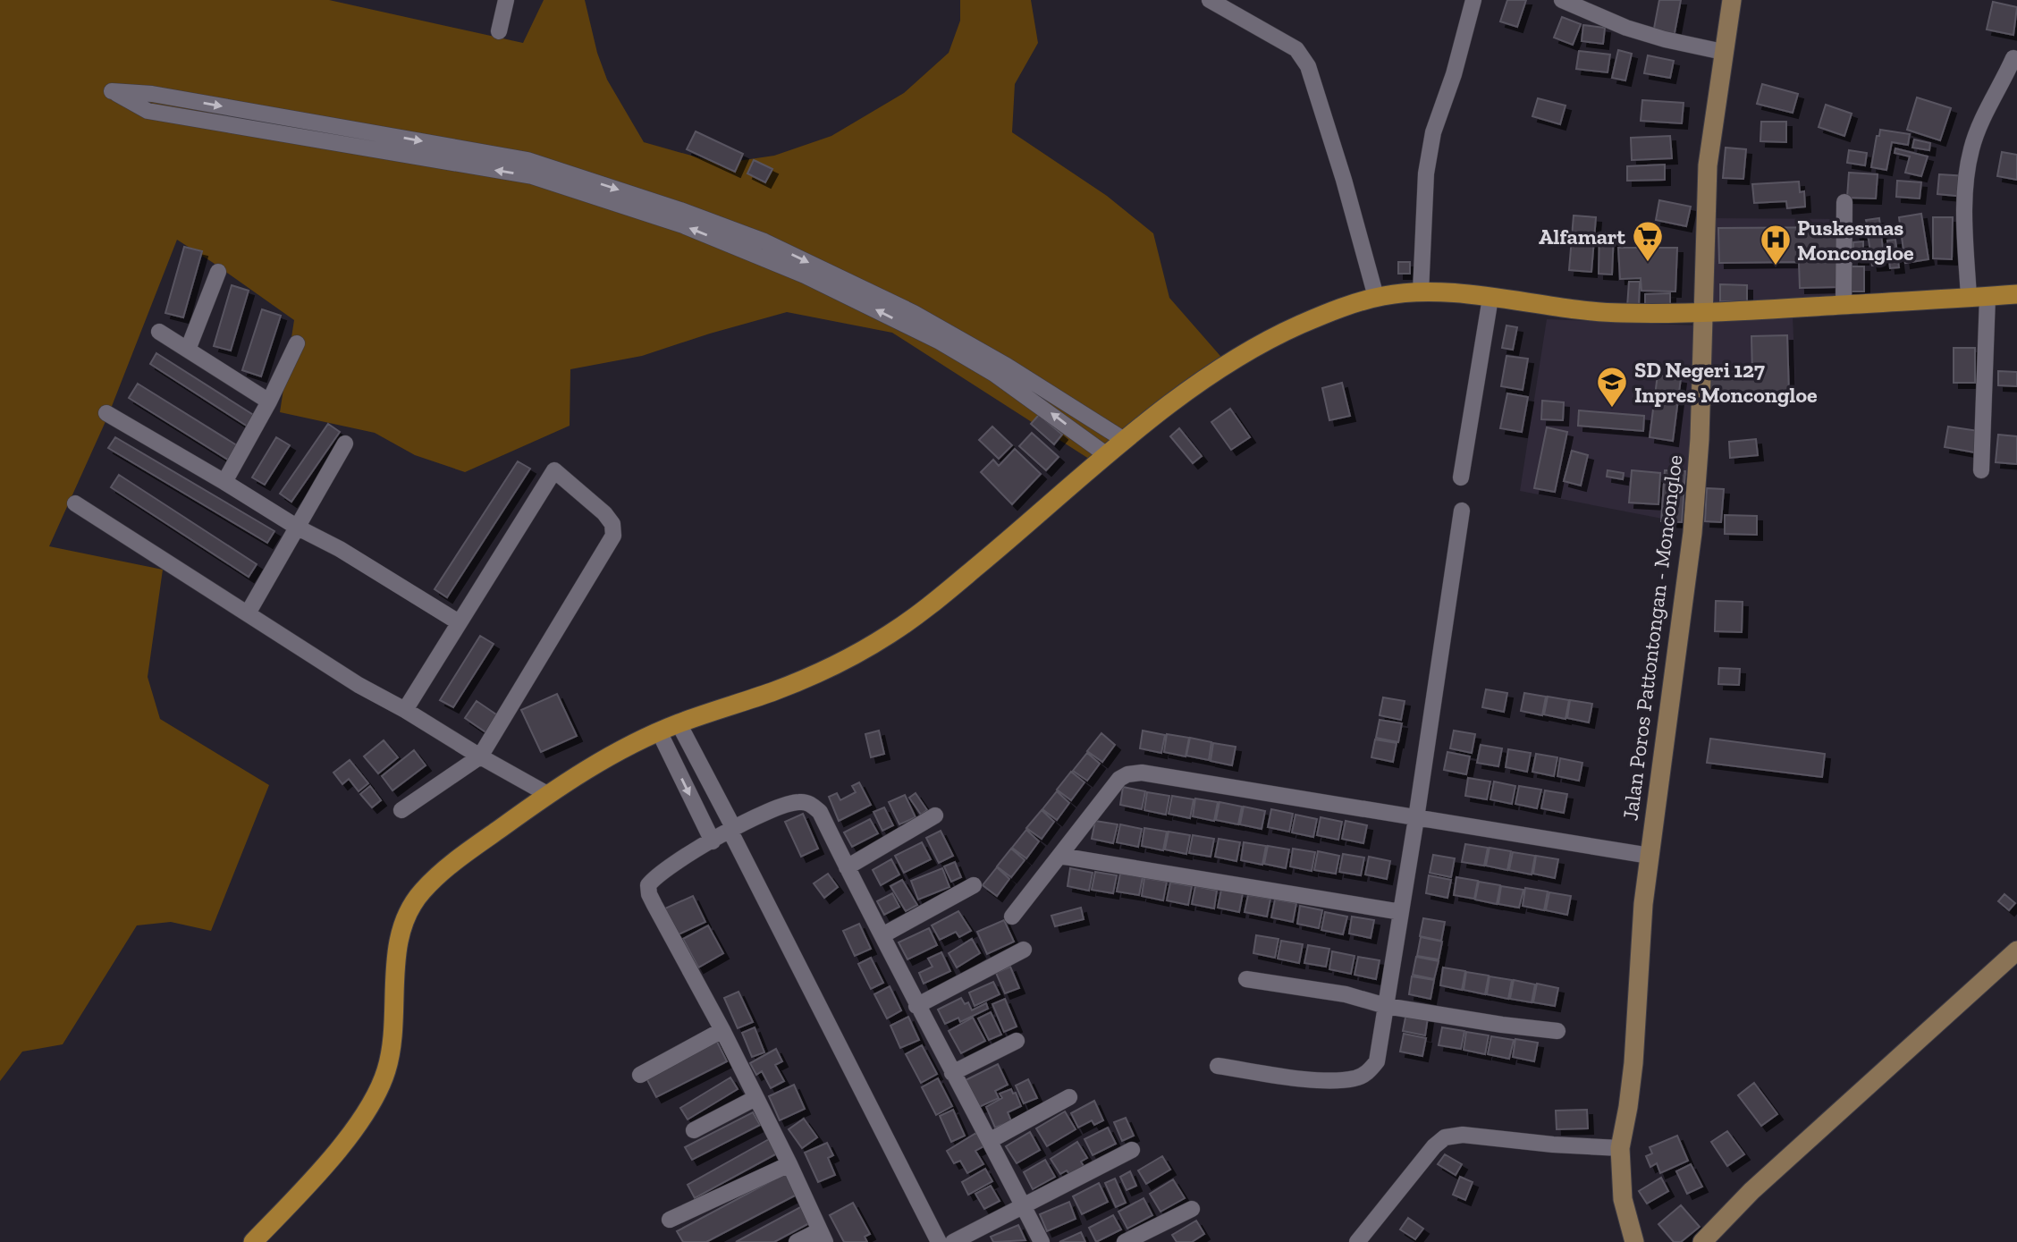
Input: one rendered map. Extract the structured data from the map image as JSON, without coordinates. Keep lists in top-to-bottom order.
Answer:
{
  "streets": {
    "street": ["Jalan Poros Pattontongan - Moncongloe"]
  },
  "places": {
    "supermarket": ["Alfamart"],
    "hospital": ["Puskesmas Moncongloe"],
    "school or university": ["SD Negeri 127 Inpres Moncongloe"]
  }
}
